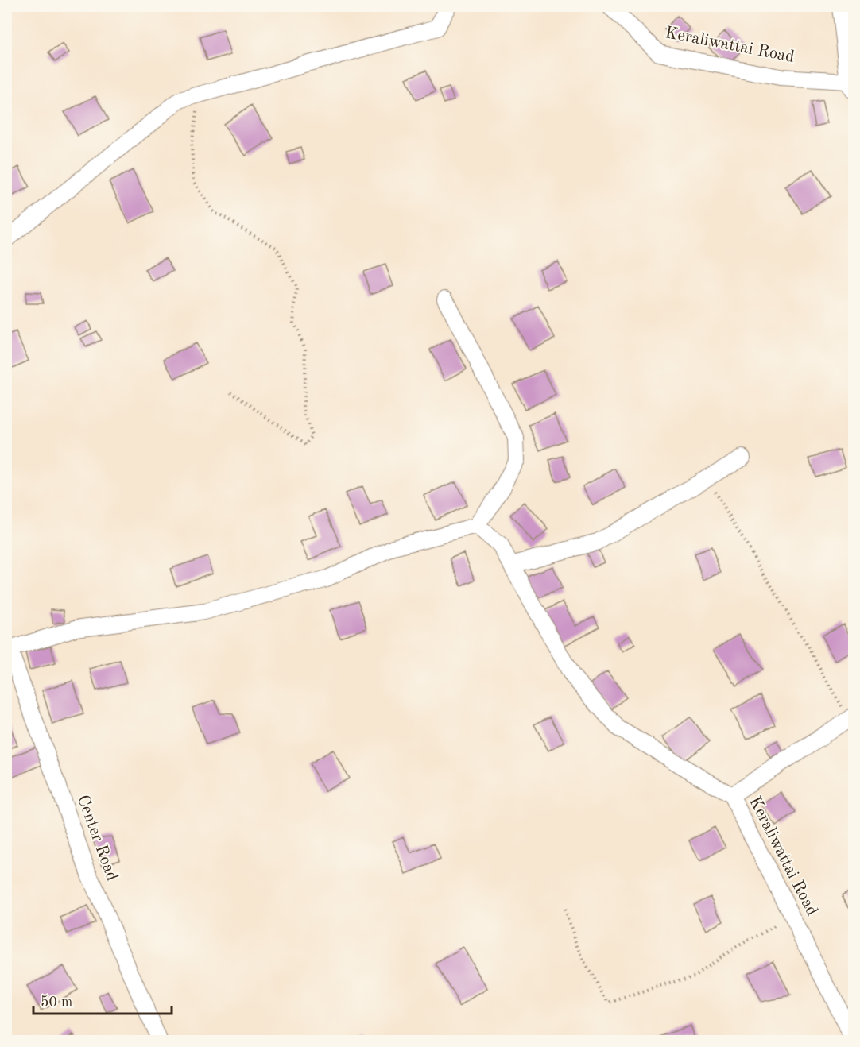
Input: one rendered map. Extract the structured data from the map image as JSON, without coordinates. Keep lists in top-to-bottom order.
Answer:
{
  "streets": {
    "street": ["Keraliwattai Road", "Center Road"]
  },
  "scale_bar": "50 m"
}
